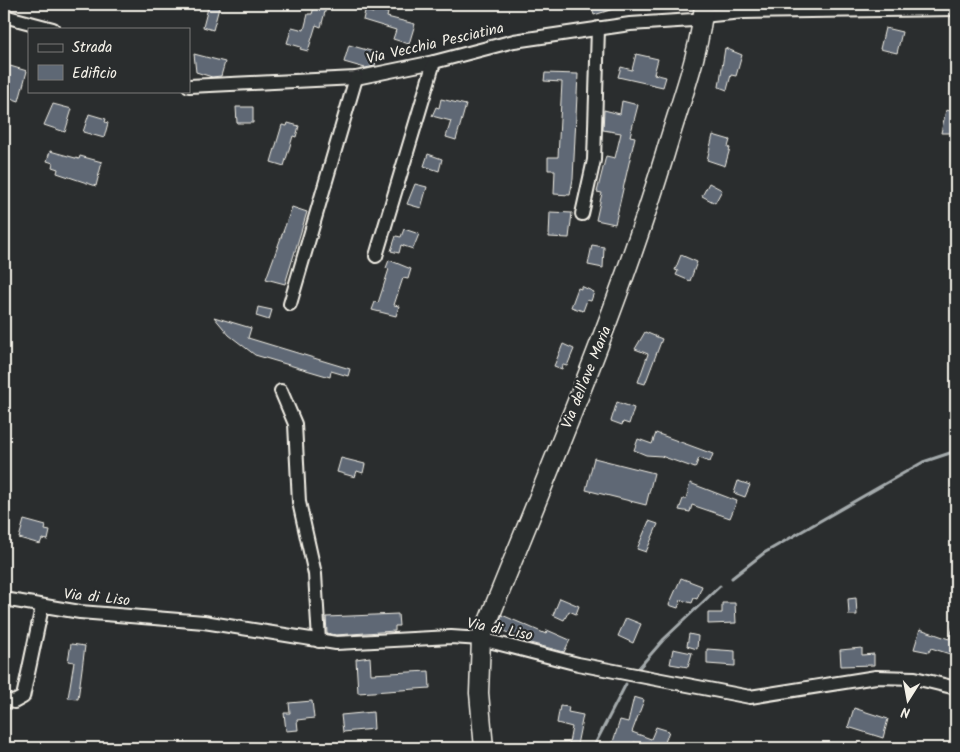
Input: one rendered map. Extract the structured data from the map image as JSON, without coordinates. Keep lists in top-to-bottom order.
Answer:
{
  "streets": {
    "street": ["Via Vecchia Pesciatina", "Via dell'ave Maria", "Via di Liso"]
  },
  "crossings": [
    ["Via Vecchia Pesciatina", "Via dell'ave Maria"],
    ["Via dell'ave Maria", "Via di Liso"]
  ],
  "legend": ["Strada", "Edificio"],
  "north": "bottom"
}
